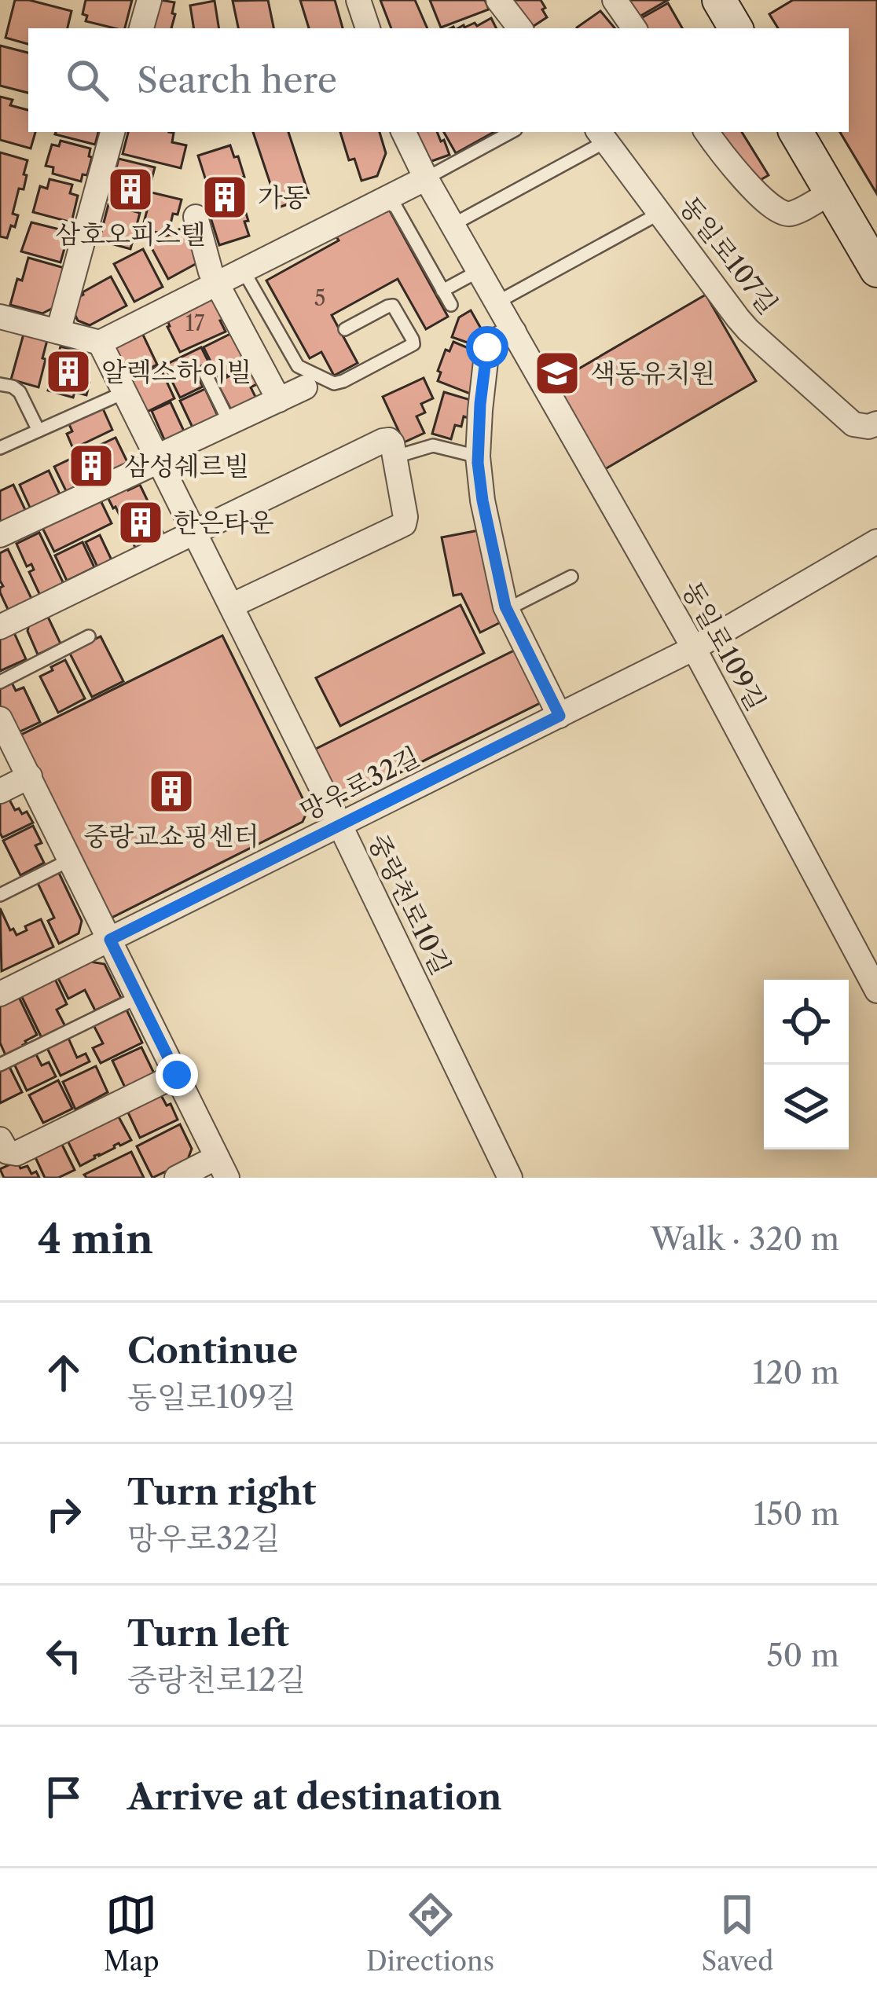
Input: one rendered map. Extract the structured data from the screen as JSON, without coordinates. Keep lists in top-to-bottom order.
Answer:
{
  "streets": {
    "street": [
      "동일로107길",
      "동일로109길",
      "망우로32길",
      "중랑천로10길"
    ]
  },
  "crossings": [
    ["동일로109길", "망우로32길"],
    ["망우로32길", "중랑천로10길"]
  ],
  "places": {
    "building": [
      "삼호오피스텔",
      "가동",
      "알렉스하이빌",
      "삼성쉐르빌",
      "한은타운",
      "중랑교쇼핑센터"
    ],
    "school or university": ["색동유치원"]
  },
  "house_numbers": ["5", "17"],
  "page": {
    "search": "Search here",
    "heading": ["4 min", "Walk · 320 m"],
    "list": [
      ["Continue", "동일로109길", "120 m"],
      ["Turn right", "망우로32길", "150 m"],
      ["Turn left", "중랑천로12길", "50 m"],
      "Arrive at destination"
    ],
    "nav": ["Map", "Directions", "Saved"]
  }
}
